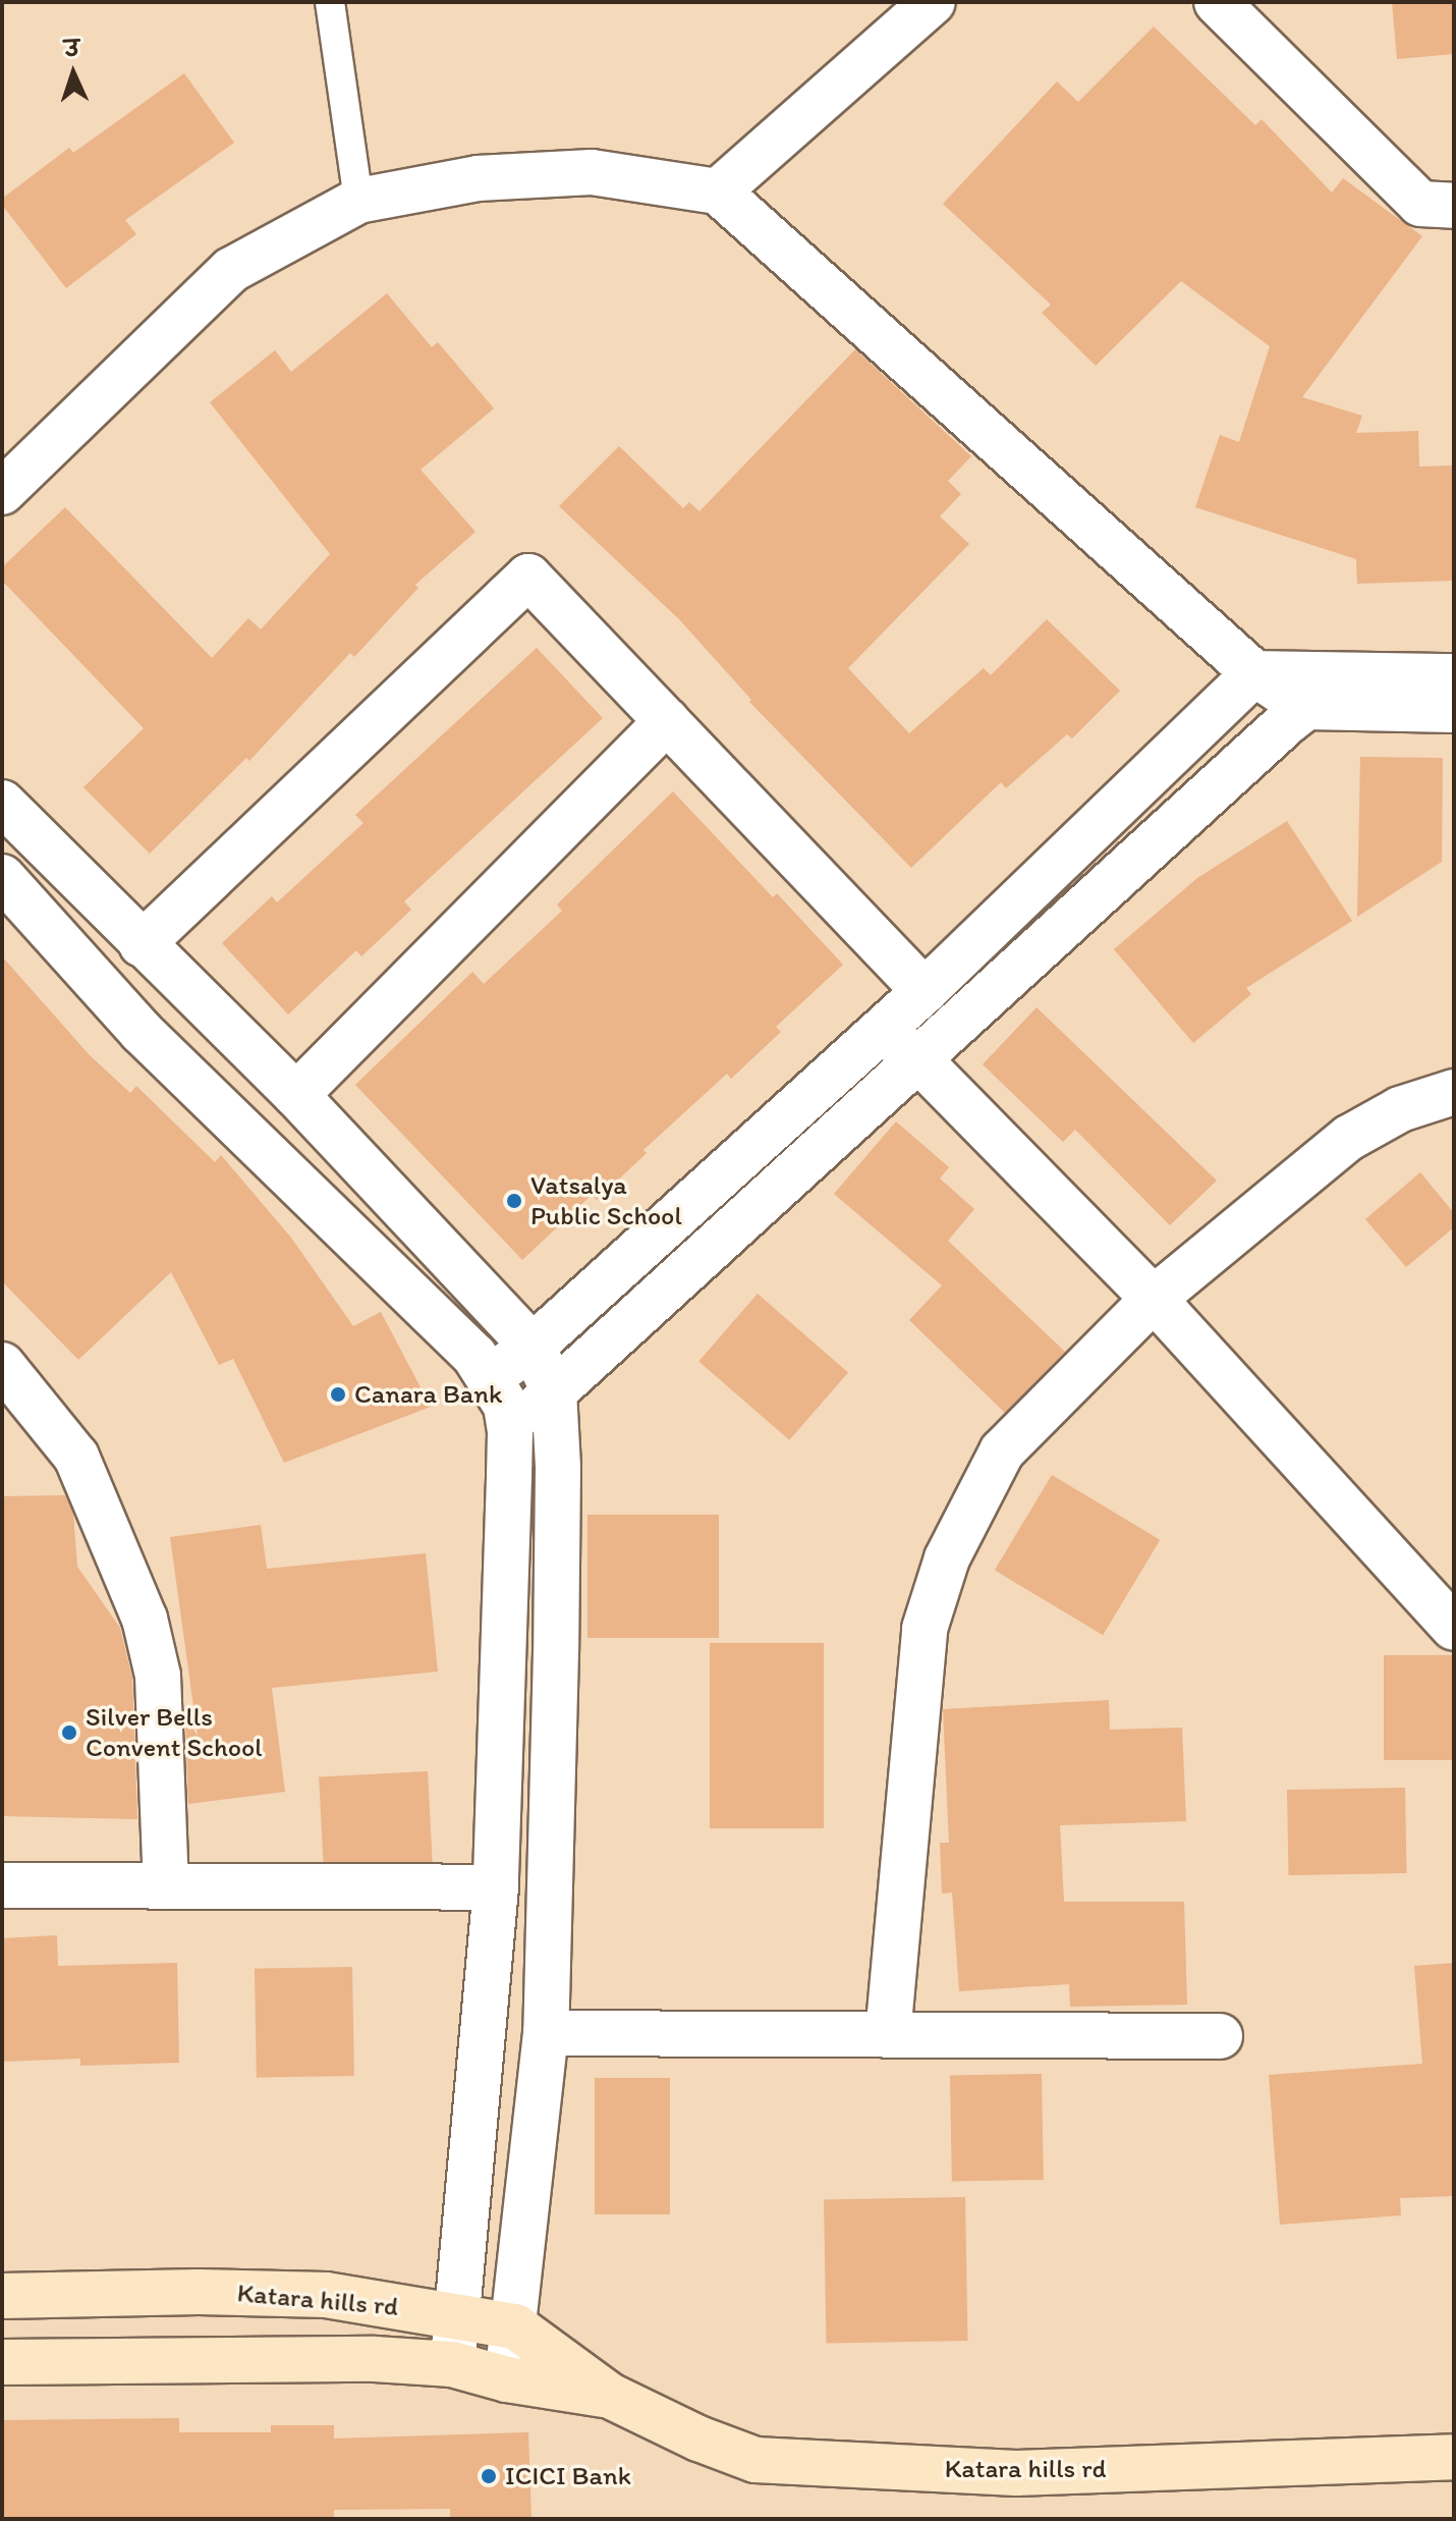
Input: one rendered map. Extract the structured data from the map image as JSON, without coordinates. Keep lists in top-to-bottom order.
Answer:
{
  "streets": {
    "main road": ["Katara hills rd"]
  },
  "places": [
    "Vatsalya Public School",
    "Canara Bank",
    "Silver Bells Convent School",
    "ICICI Bank"
  ],
  "north": "top"
}
